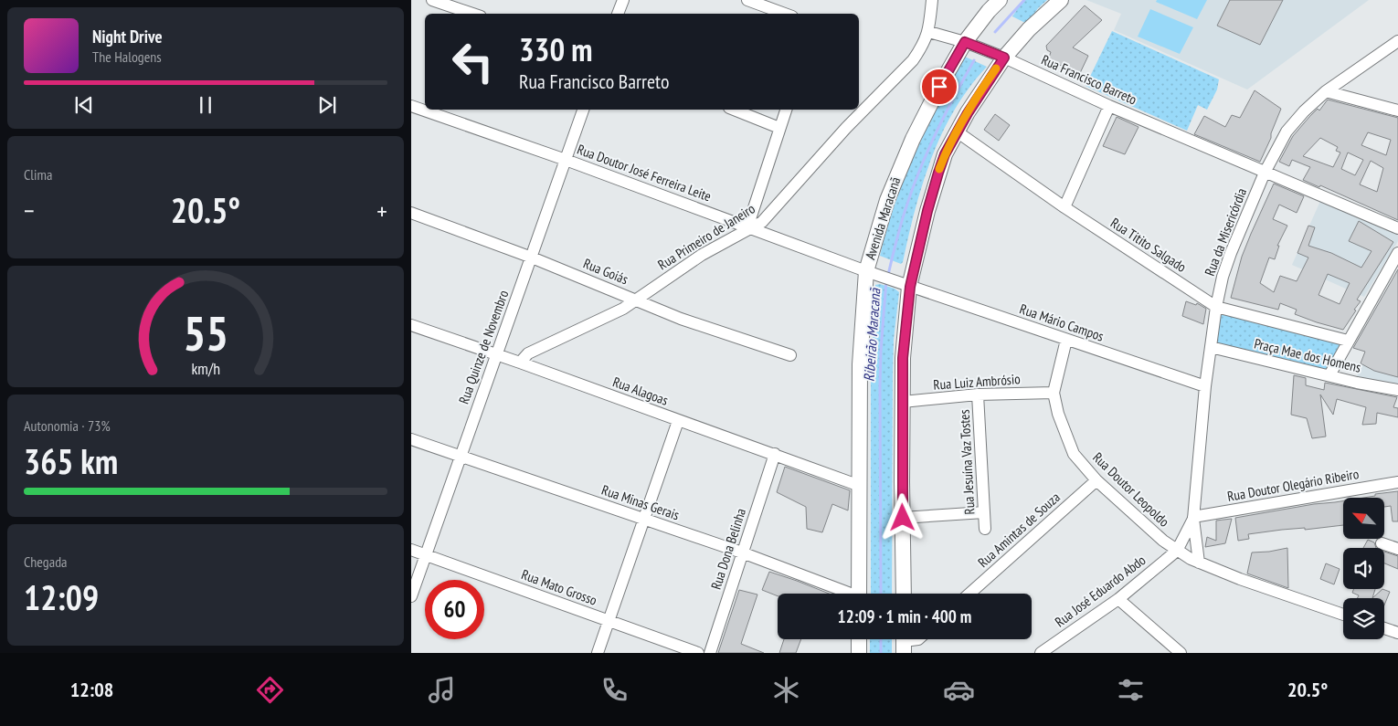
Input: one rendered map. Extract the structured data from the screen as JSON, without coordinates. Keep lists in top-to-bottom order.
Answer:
{
  "streets": {
    "main road": ["Avenida Maracanã"],
    "street": [
      "Rua Francisco Barreto",
      "Rua Doutor José Ferreira Leite",
      "Rua da Misericórdia",
      "Rua Primeiro de Janeiro",
      "Rua Titito Salgado",
      "Rua Goiás",
      "Rua Mário Campos",
      "Rua Quinze de Novembro",
      "Praça Mae dos Homens",
      "Rua Luiz Ambrósio",
      "Rua Alagoas",
      "Rua Jesuína Vaz Tostes",
      "Rua Doutor Olegário Ribeiro",
      "Rua Doutor Leopoldo",
      "Rua Minas Gerais",
      "Rua Amintas de Souza",
      "Rua Dona Belinha",
      "Rua Mato Grosso",
      "Rua José Eduardo Abdo"
    ]
  },
  "crossings": [
    ["Rua Francisco Barreto", "Avenida Maracanã"],
    ["Rua Francisco Barreto", "Rua da Misericórdia"],
    ["Rua Francisco Barreto", "Rua Primeiro de Janeiro"],
    ["Rua Doutor José Ferreira Leite", "Avenida Maracanã"],
    ["Rua Doutor José Ferreira Leite", "Rua Primeiro de Janeiro"],
    ["Rua Doutor José Ferreira Leite", "Rua Mário Campos"],
    ["Rua Doutor José Ferreira Leite", "Rua Quinze de Novembro"],
    ["Avenida Maracanã", "Rua Mário Campos"],
    ["Avenida Maracanã", "Rua Alagoas"],
    ["Rua da Misericórdia", "Rua Titito Salgado"],
    ["Rua da Misericórdia", "Rua Mário Campos"],
    ["Rua da Misericórdia", "Praça Mae dos Homens"],
    ["Rua da Misericórdia", "Rua Doutor Olegário Ribeiro"],
    ["Rua da Misericórdia", "Rua Doutor Leopoldo"],
    ["Rua da Misericórdia", "Rua José Eduardo Abdo"],
    ["Rua Primeiro de Janeiro", "Rua Goiás"],
    ["Rua Primeiro de Janeiro", "Rua Alagoas"],
    ["Rua Titito Salgado", "Praça Mae dos Homens"],
    ["Rua Goiás", "Rua Quinze de Novembro"],
    ["Rua Mário Campos", "Rua Doutor Leopoldo"],
    ["Rua Quinze de Novembro", "Rua Alagoas"],
    ["Rua Quinze de Novembro", "Rua Minas Gerais"],
    ["Rua Quinze de Novembro", "Rua Mato Grosso"],
    ["Rua Luiz Ambrósio", "Rua Jesuína Vaz Tostes"],
    ["Rua Luiz Ambrósio", "Rua Doutor Leopoldo"],
    ["Rua Alagoas", "Rua Dona Belinha"],
    ["Rua Doutor Leopoldo", "Rua Amintas de Souza"],
    ["Rua Doutor Leopoldo", "Rua José Eduardo Abdo"],
    ["Rua Minas Gerais", "Rua Dona Belinha"]
  ],
  "water": ["Ribeirão Maracanã"],
  "north": "top left",
  "page": {
    "turn": ["330 m", "Rua Francisco Barreto"],
    "song": ["Night Drive", "The Halogens"],
    "tile": [
      "Clima",
      ["Autonomia · 73%", "365 km"],
      ["Chegada", "12:09"]
    ],
    "heat": ["−", "20.5°", "+"],
    "limit": "60",
    "trip": "12:09 · 1 min · 400 m",
    "tabs": ["12:08", "20.5°"],
    "gauge": ["55", "km/h"]
  }
}
